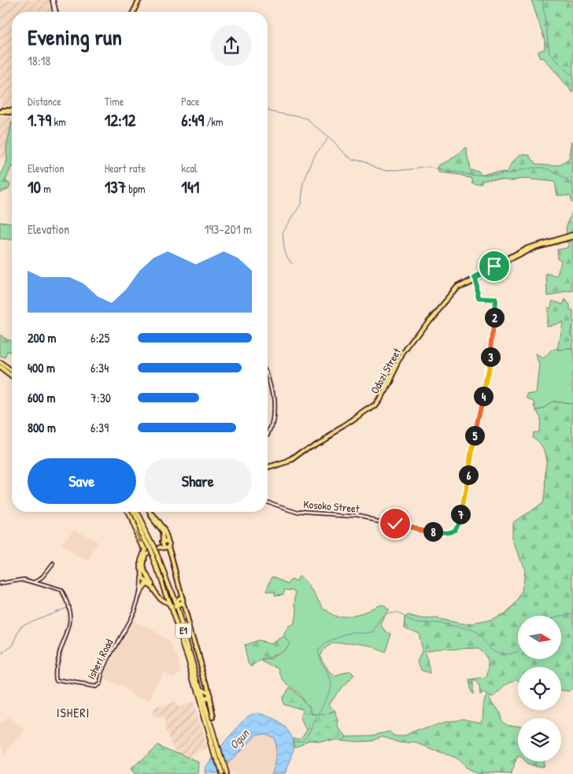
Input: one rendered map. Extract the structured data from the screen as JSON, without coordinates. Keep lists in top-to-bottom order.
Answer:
{
  "streets": {
    "highway": ["E1"],
    "main road": ["Odozi Street", "Isheri Road"],
    "street": ["Kosoko Street"]
  },
  "crossings": [
    ["Odozi Street", "Kosoko Street"],
    ["E1", "Isheri Road"]
  ],
  "districts": ["ISHERI"],
  "water": ["Ogun"],
  "north": "right",
  "page": {
    "heading": ["Evening run", "18:18"],
    "stats": [
      ["Distance", "1.79 km"],
      ["Time", "12:12"],
      ["Pace", "6:49 /km"],
      ["Elevation", "10 m"],
      ["Heart rate", "137 bpm"],
      ["kcal", "141"]
    ],
    "chart": ["Elevation", "193–201 m"],
    "pins": [
      "2",
      "3",
      "4",
      "5",
      "6",
      "7",
      "8"
    ],
    "list": [
      {
        "name": "200 m",
        "note": "6:25"
      },
      {
        "name": "400 m",
        "note": "6:34"
      },
      {
        "name": "600 m",
        "note": "7:30"
      },
      {
        "name": "800 m",
        "note": "6:39"
      }
    ],
    "buttons": ["Save", "Share"]
  }
}
